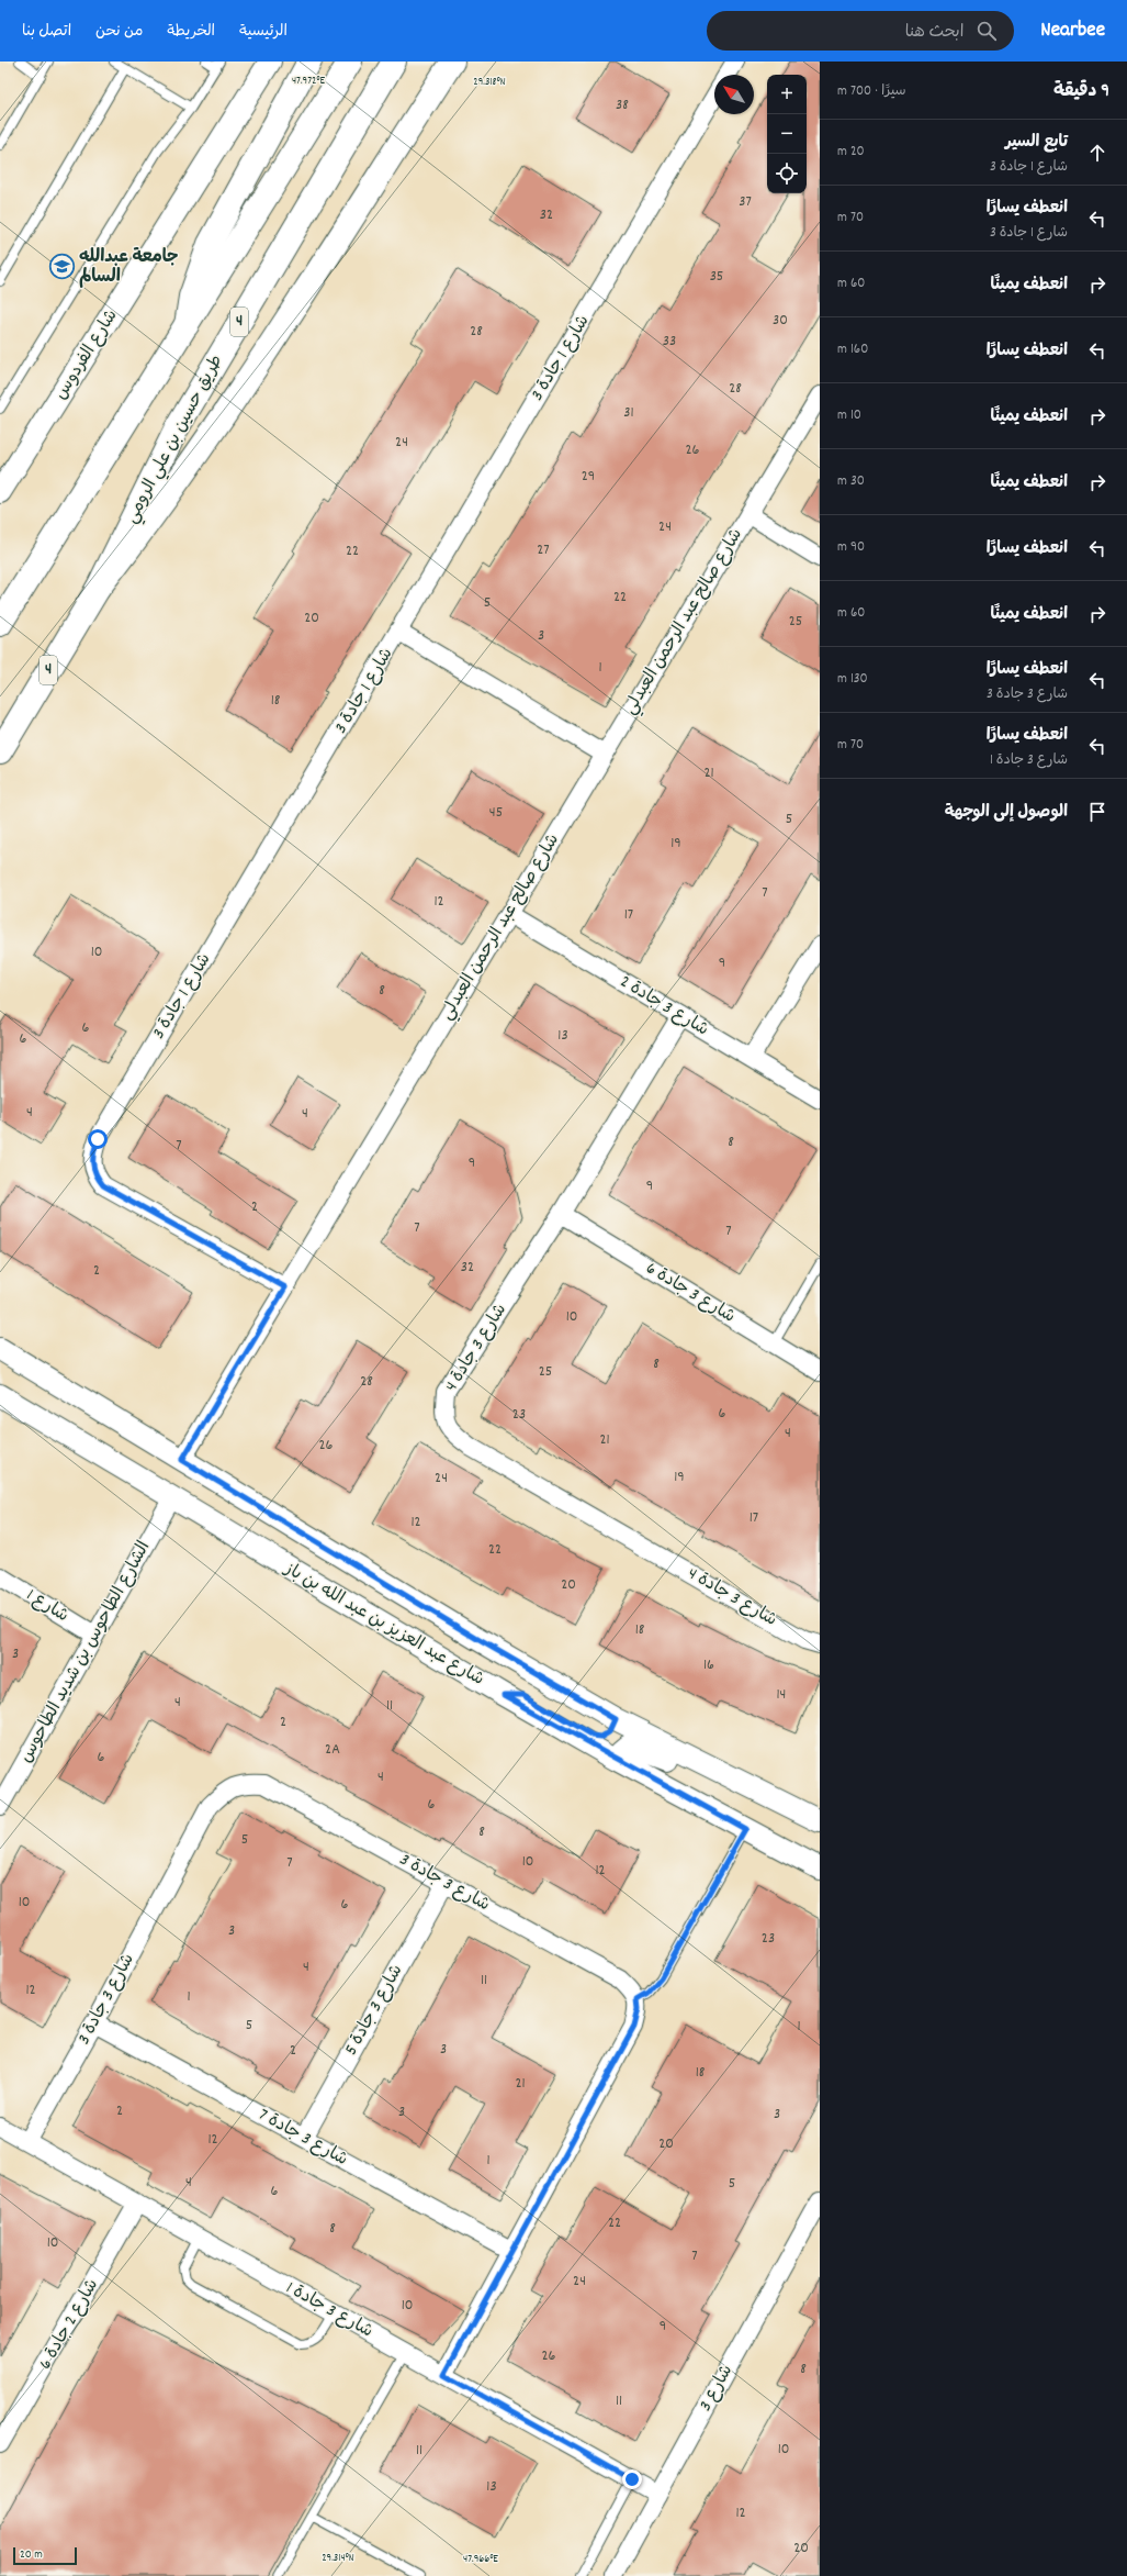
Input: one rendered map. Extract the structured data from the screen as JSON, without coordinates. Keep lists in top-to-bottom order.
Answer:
{
  "streets": {
    "highway": ["4", "طريق حسين بن علي الرومي"],
    "street": [
      "شارع الفردوس",
      "شارع 1 جادة 3",
      "شارع صالح عبد الرحمن العبدلي",
      "شارع 3 جادة 2",
      "شارع 3 جادة 6",
      "شارع 3 جادة 4",
      "شارع 1",
      "شارع عبد العزيز بن عبد الله بن باز",
      "الشارع الطاحوس بن شديد الطاحوس",
      "شارع 3 جادة 3",
      "شارع 3 جادة 5",
      "شارع 3 جادة 7",
      "شارع 3 جادة 1",
      "شارع 2 جادة 6",
      "شارع 3"
    ]
  },
  "crossings": [
    ["شارع 1 جادة 3", "شارع صالح عبد الرحمن العبدلي"],
    ["شارع صالح عبد الرحمن العبدلي", "شارع 3 جادة 2"],
    ["شارع صالح عبد الرحمن العبدلي", "شارع عبد العزيز بن عبد الله بن باز"],
    ["شارع 3 جادة 2", "شارع 3 جادة 4"],
    ["شارع 3 جادة 6", "شارع 3 جادة 4"],
    ["شارع 1", "الشارع الطاحوس بن شديد الطاحوس"],
    ["شارع عبد العزيز بن عبد الله بن باز", "الشارع الطاحوس بن شديد الطاحوس"],
    ["شارع 3 جادة 3", "شارع 3 جادة 5"],
    ["شارع 3 جادة 3", "شارع 3 جادة 7"],
    ["شارع 3 جادة 3", "شارع 3 جادة 1"],
    ["شارع 3 جادة 5", "شارع 3 جادة 7"],
    ["شارع 3 جادة 1", "شارع 2 جادة 6"],
    ["شارع 3 جادة 1", "شارع 3"]
  ],
  "places": {
    "school or university": ["جامعة عبدالله السالم"]
  },
  "house_numbers": [
    "38",
    "37",
    "32",
    "35",
    "30",
    "28",
    "33",
    "28",
    "31",
    "24",
    "26",
    "29",
    "24",
    "27",
    "22",
    "22",
    "5",
    "20",
    "25",
    "3",
    "1",
    "18",
    "21",
    "45",
    "5",
    "19",
    "7",
    "12",
    "17",
    "10",
    "9",
    "8",
    "6",
    "13",
    "6",
    "4",
    "4",
    "8",
    "7",
    "9",
    "9",
    "2",
    "7",
    "7",
    "32",
    "2",
    "10",
    "8",
    "25",
    "28",
    "6",
    "23",
    "4",
    "21",
    "26",
    "19",
    "24",
    "17",
    "12",
    "22",
    "20",
    "18",
    "3",
    "16",
    "14",
    "4",
    "11",
    "2",
    "2A",
    "6",
    "4",
    "6",
    "8",
    "5",
    "10",
    "7",
    "12",
    "10",
    "6",
    "3",
    "23",
    "4",
    "11",
    "12",
    "1",
    "5",
    "1",
    "3",
    "2",
    "18",
    "21",
    "2",
    "3",
    "3",
    "12",
    "20",
    "1",
    "4",
    "5",
    "6",
    "22",
    "8",
    "10",
    "7",
    "24",
    "10",
    "9",
    "26",
    "8",
    "11",
    "10",
    "11",
    "13",
    "12",
    "20"
  ],
  "scale_bar": "20 m",
  "north": "top left",
  "page": {
    "header": "Nearbee",
    "search": "ابحث هنا",
    "nav": [
      "الرئيسية",
      "الخريطة",
      "من نحن",
      "اتصل بنا"
    ],
    "heading": ["9 دقيقة", "سيرًا · 700 m"],
    "map_buttons": ["+", "−"],
    "list": [
      ["تابع السير", "شارع 1 جادة 3", "20 m"],
      ["انعطف يسارًا", "شارع 1 جادة 3", "70 m"],
      ["انعطف يمينًا", "60 m"],
      ["انعطف يسارًا", "160 m"],
      ["انعطف يمينًا", "10 m"],
      ["انعطف يمينًا", "30 m"],
      ["انعطف يسارًا", "90 m"],
      ["انعطف يمينًا", "60 m"],
      ["انعطف يسارًا", "شارع 3 جادة 3", "130 m"],
      ["انعطف يسارًا", "شارع 3 جادة 1", "70 m"],
      "الوصول إلى الوجهة"
    ],
    "scale": "20 m"
  },
  "coordinates": [
    "47.972°E",
    "29.318°N",
    "29.314°N",
    "47.966°E"
  ]
}
